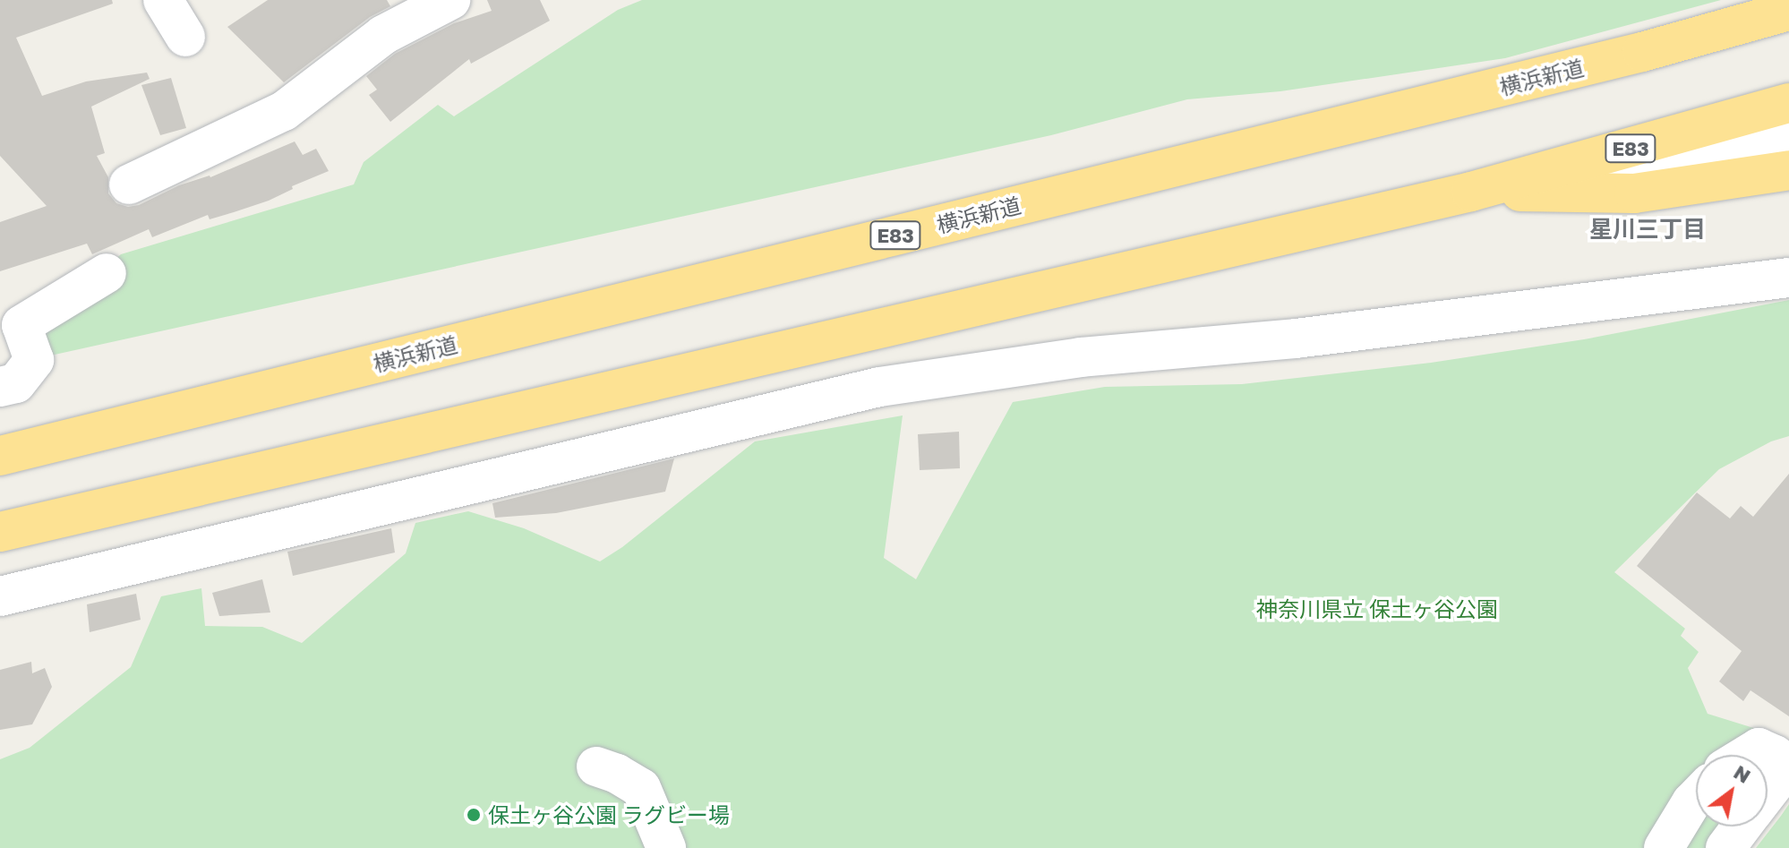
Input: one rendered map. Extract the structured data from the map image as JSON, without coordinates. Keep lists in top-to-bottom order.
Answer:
{
  "streets": {
    "highway": ["横浜新道", "E83"]
  },
  "districts": ["星川三丁目"],
  "parks": ["神奈川県立 保土ヶ谷公園"],
  "places": ["保土ヶ谷公園 ラグビー場"],
  "north": "top right"
}
